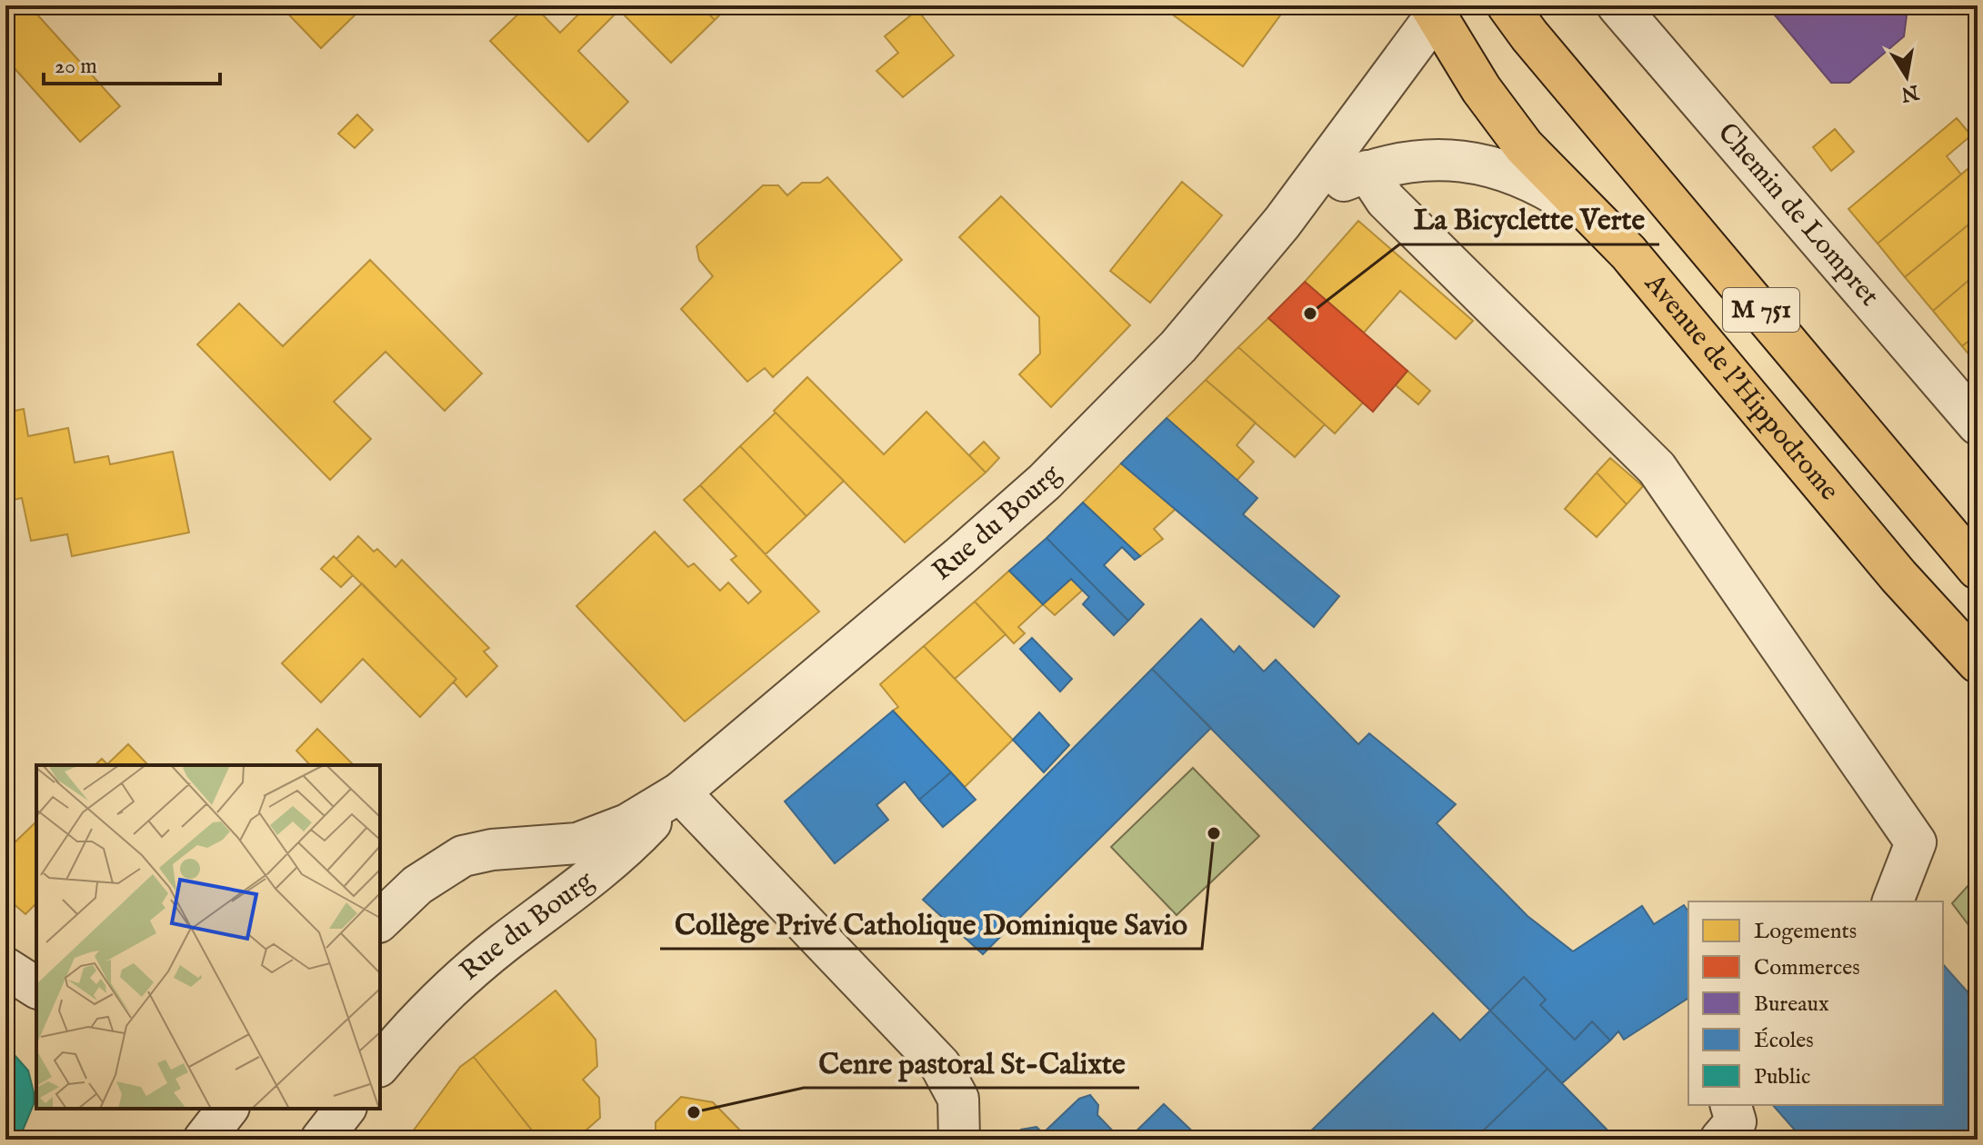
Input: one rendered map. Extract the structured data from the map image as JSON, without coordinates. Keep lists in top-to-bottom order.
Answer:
{
  "streets": {
    "main road": ["M 751", "Avenue de l'Hippodrome"],
    "street": ["Chemin de Lompret", "Rue du Bourg"]
  },
  "crossings": [
    ["Avenue de l'Hippodrome", "Rue du Bourg"]
  ],
  "places": ["La Bicyclette Verte", "Collège Privé Catholique Dominique Savio", "Cenre pastoral St-Calixte"],
  "legend": [
    "Logements",
    "Commerces",
    "Bureaux",
    "Écoles",
    "Public"
  ],
  "scale_bar": "20 m",
  "north": "bottom"
}
